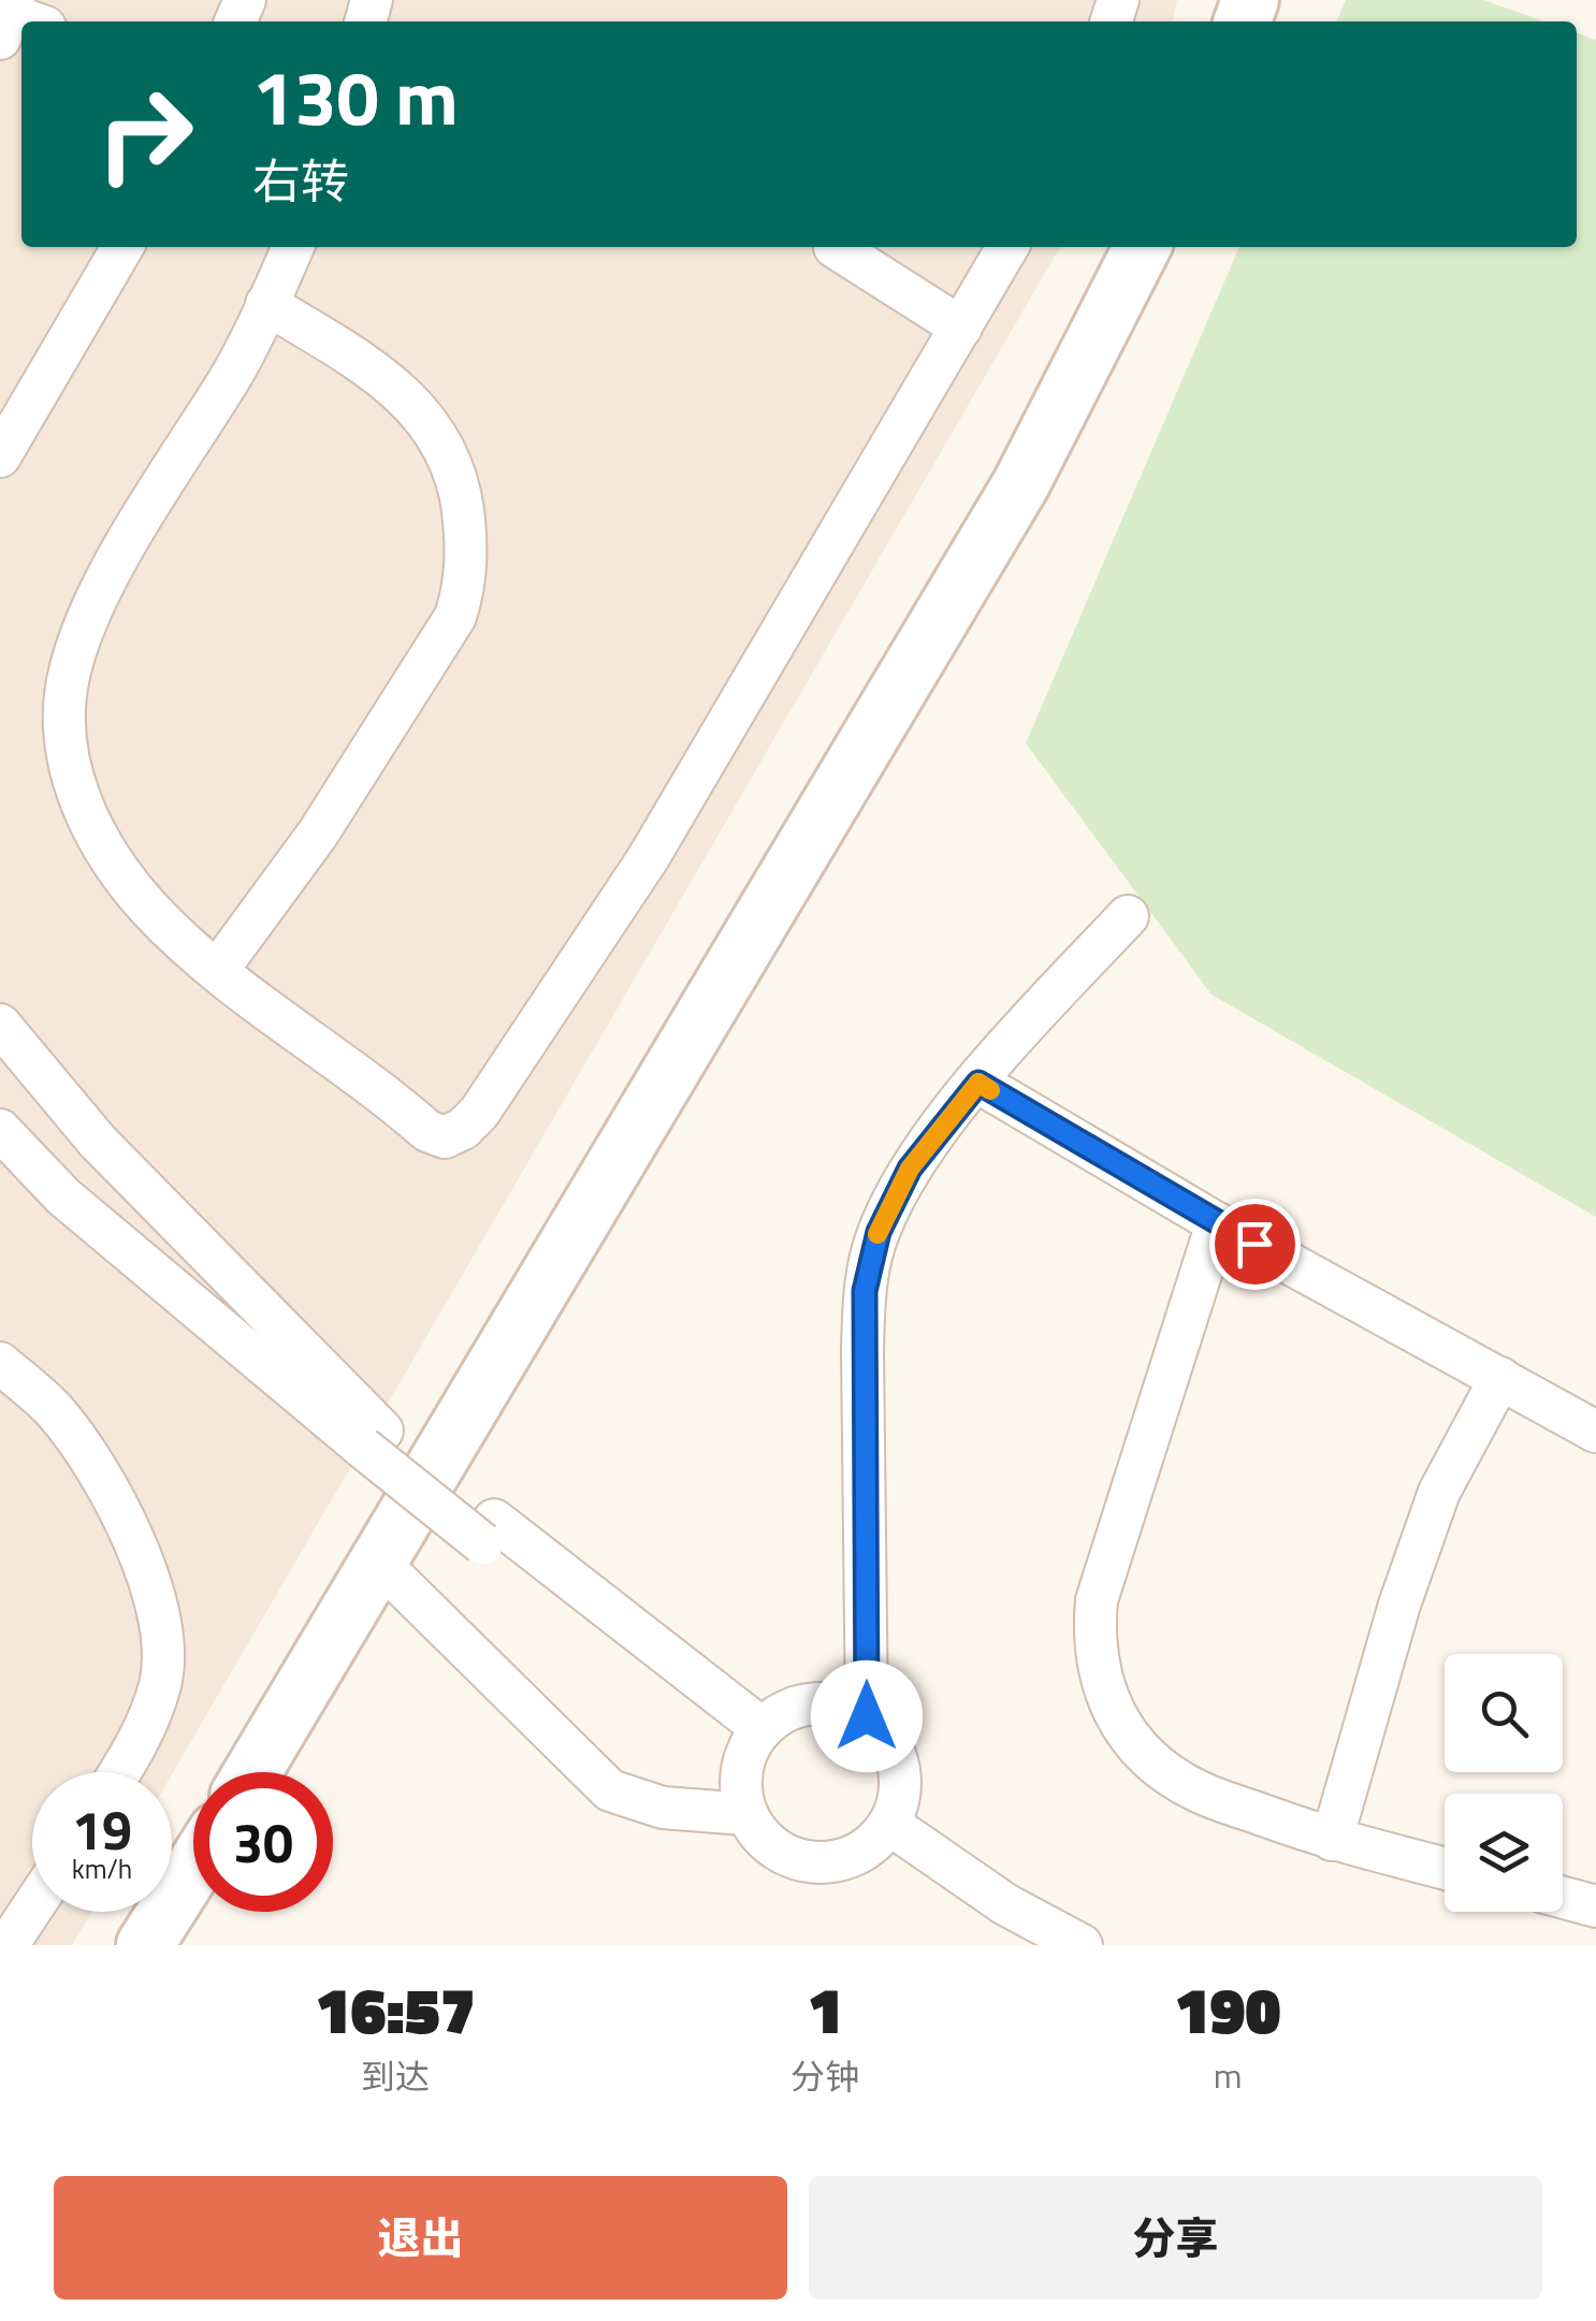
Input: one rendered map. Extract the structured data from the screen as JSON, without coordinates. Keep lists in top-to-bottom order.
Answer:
{
  "page": {
    "turn": ["130 m", "右转"],
    "speed": "19 km/h",
    "limit": "30",
    "eta": [
      "16:57",
      "到达",
      "1",
      "分钟",
      "190",
      "m"
    ],
    "buttons": ["退出", "分享"]
  }
}
